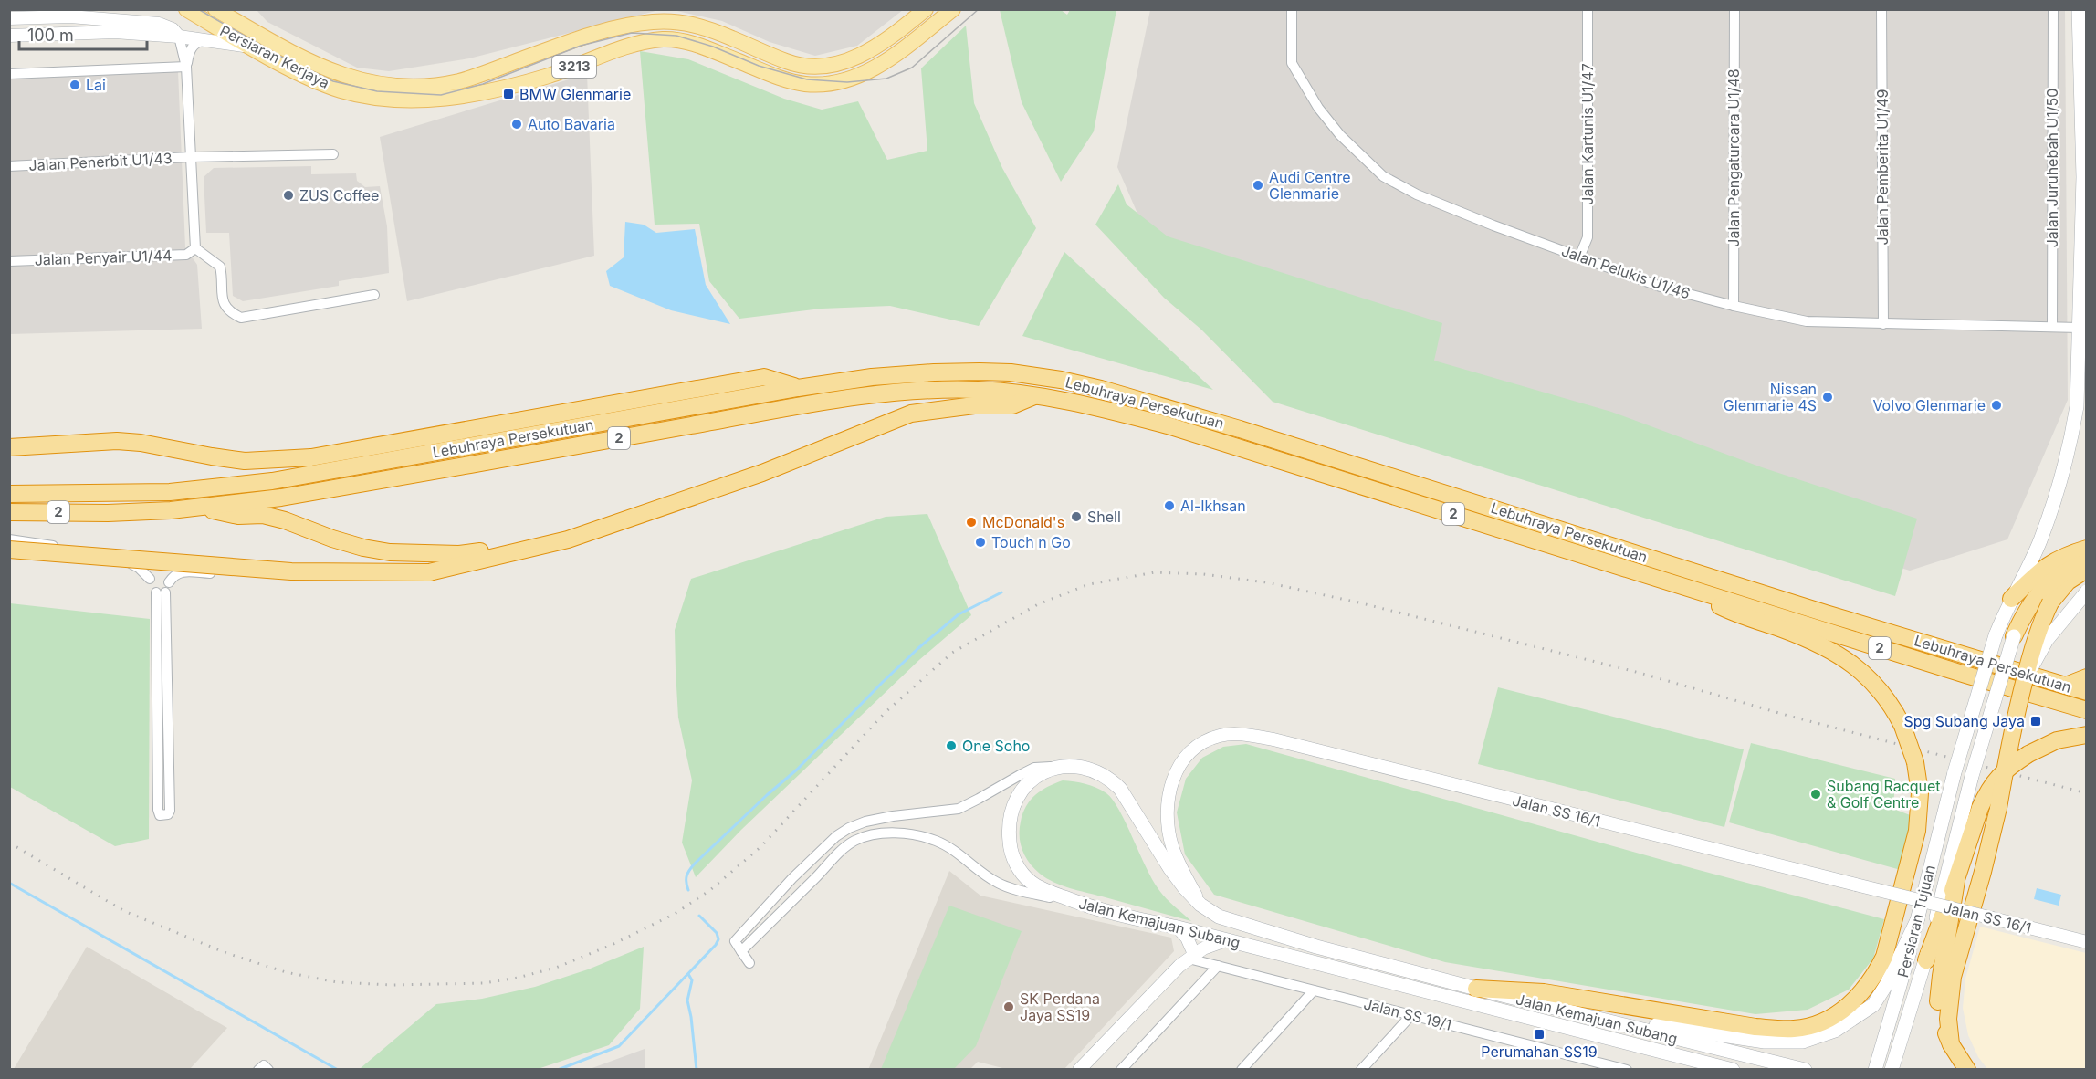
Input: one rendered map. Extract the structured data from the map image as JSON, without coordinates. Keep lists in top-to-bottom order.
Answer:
{
  "streets": {
    "highway": ["Lebuhraya Persekutuan", "2"],
    "main road": [
      "Persiaran Kerjaya",
      "3213",
      "Persiaran Tujuan",
      "Jalan Kemajuan Subang"
    ],
    "street": [
      "Jalan Kartunis U1/47",
      "Jalan Pengaturcara U1/48",
      "Jalan Penerbit U1/43",
      "Jalan Pemberita U1/49",
      "Jalan Juruhebah U1/50",
      "Jalan Penyair U1/44",
      "Jalan Pelukis U1/46",
      "Jalan SS 16/1",
      "Jalan SS 19/1"
    ]
  },
  "crossings": [
    ["Jalan Kartunis U1/47", "Jalan Pelukis U1/46"],
    ["Jalan Pengaturcara U1/48", "Jalan Pelukis U1/46"],
    ["Jalan Pemberita U1/49", "Jalan Pelukis U1/46"],
    ["Jalan Juruhebah U1/50", "Jalan Pelukis U1/46"],
    ["Jalan Pelukis U1/46", "Persiaran Tujuan"],
    ["Jalan SS 16/1", "Jalan Kemajuan Subang"]
  ],
  "places": {
    "other": [
      "Lai",
      "Auto Bavaria",
      "Audi Centre Glenmarie",
      "ZUS Coffee",
      "Nissan Glenmarie 4S",
      "Volvo Glenmarie",
      "Al-Ikhsan",
      "Shell",
      "McDonald's",
      "Touch n Go",
      "One Soho",
      "Subang Racquet & Golf Centre",
      "SK Perdana Jaya SS19"
    ],
    "transit": ["BMW Glenmarie", "Spg Subang Jaya", "Perumahan SS19"]
  },
  "scale_bar": "100 m"
}
